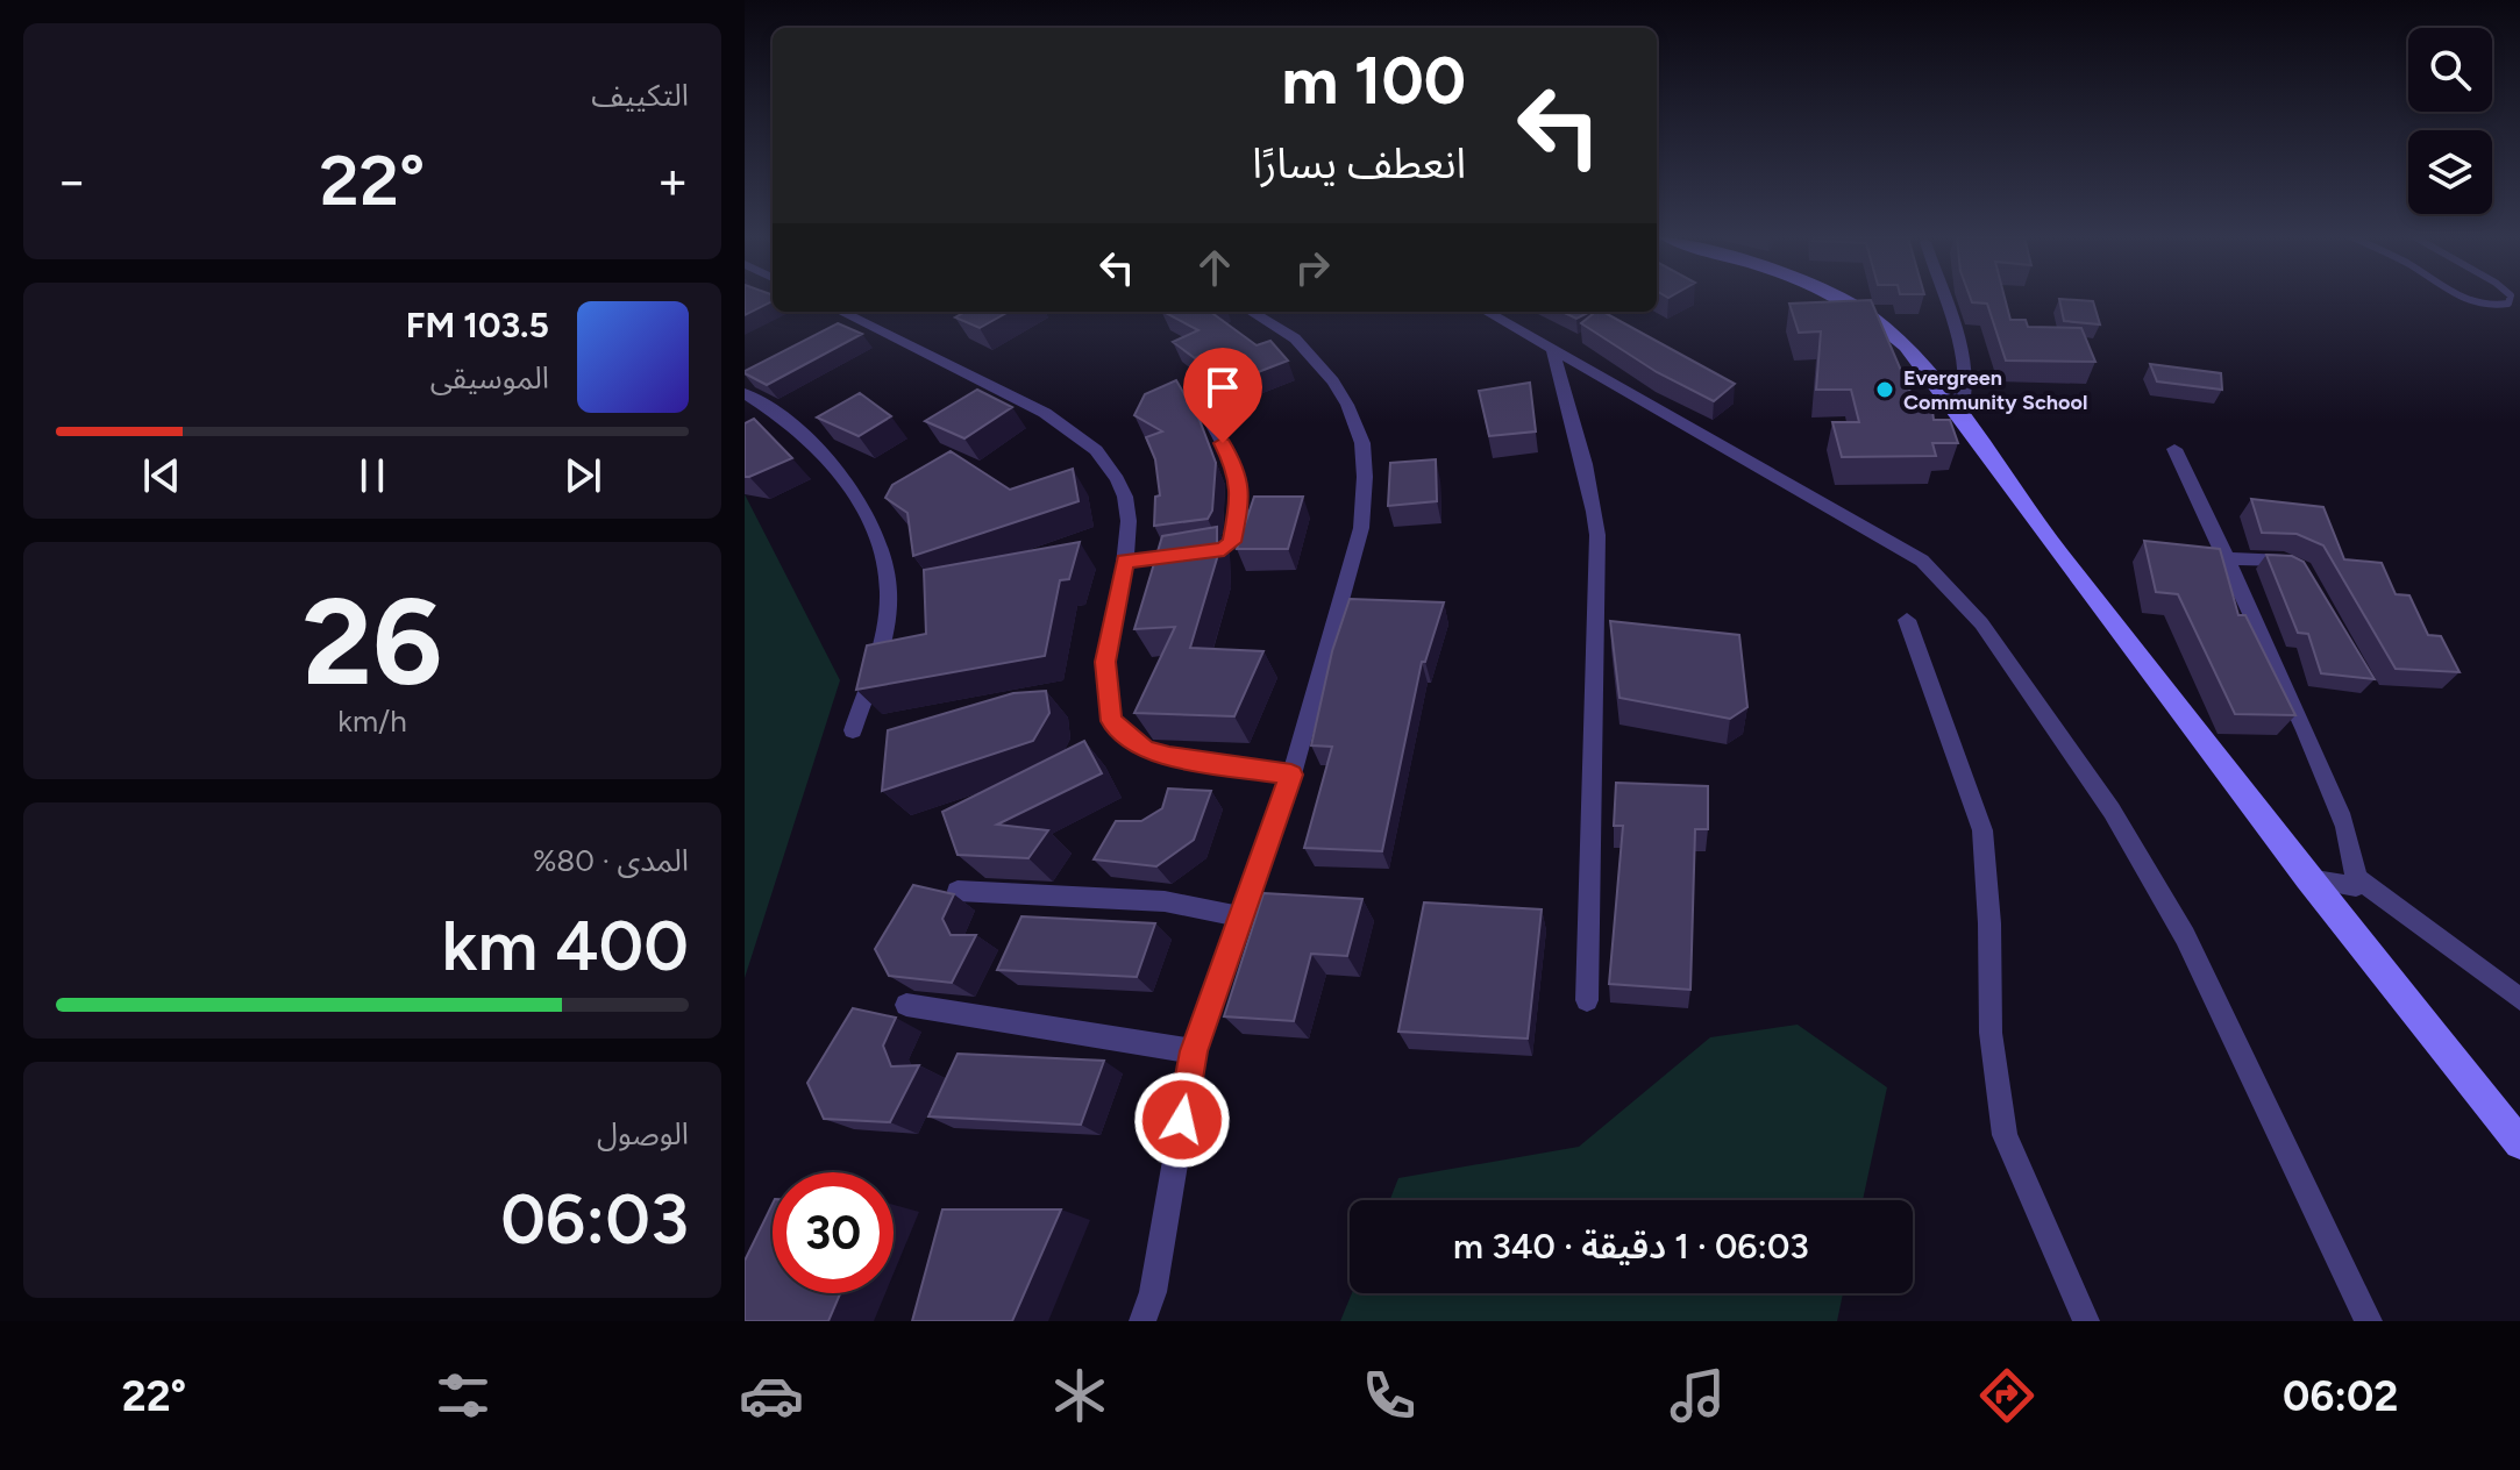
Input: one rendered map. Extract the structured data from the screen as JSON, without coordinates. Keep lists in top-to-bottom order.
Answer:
{
  "places": ["Evergreen Community School"],
  "page": {
    "tile": [
      "التكييف",
      ["26", "km/h"],
      ["المدى · 80%", "400 km"],
      ["الوصول", "06:03"]
    ],
    "turn": ["100 m", "انعطف يسارًا"],
    "heat": ["−", "22°", "+"],
    "song": ["103.5 FM", "الموسيقى"],
    "limit": "30",
    "trip": "06:03 · 1 دقيقة · 340 m",
    "tabs": ["06:02", "22°"]
  }
}
